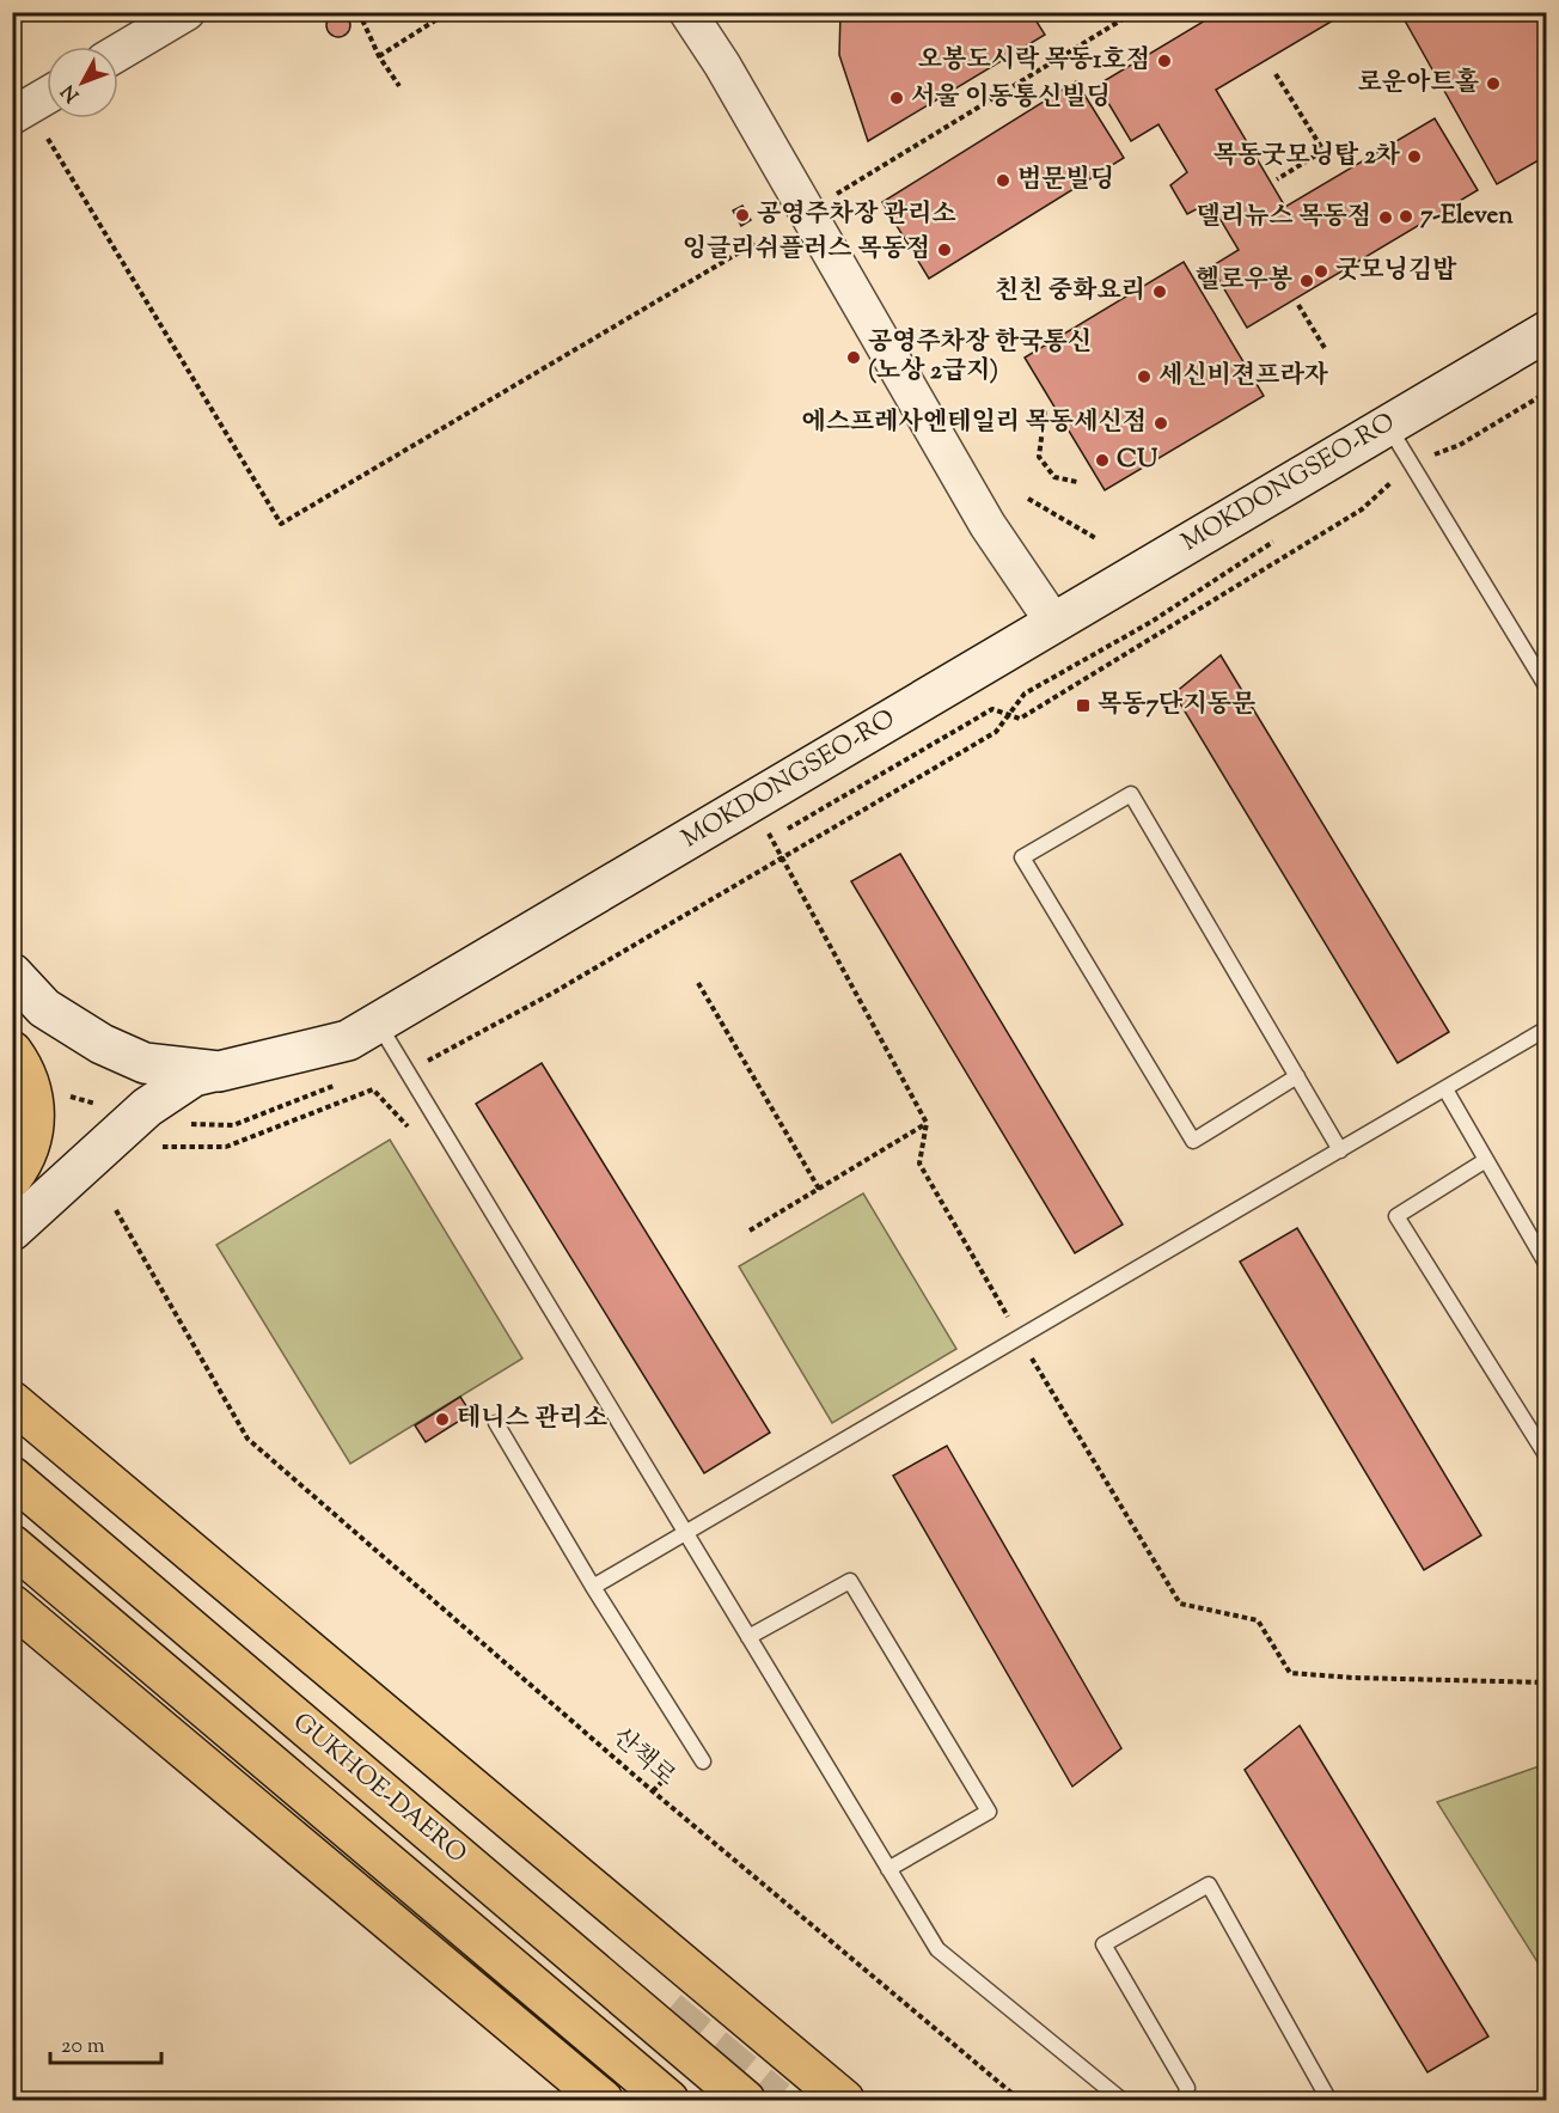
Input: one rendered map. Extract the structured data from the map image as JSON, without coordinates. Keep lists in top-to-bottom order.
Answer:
{
  "streets": {
    "main road": ["MOKDONGSEO-RO", "GUKHOE-DAERO"],
    "path": ["산책로"]
  },
  "places": {
    "other": [
      "오봉도시락 목동1호점",
      "로운아트홀",
      "서울 이동통신빌딩",
      "목동굿모닝탑 2차",
      "범문빌딩",
      "공영주차장 관리소",
      "7-Eleven",
      "델리뉴스 목동점",
      "잉글리쉬플러스 목동점",
      "굿모닝김밥",
      "헬로우봉",
      "친친 중화요리",
      "공영주차장 한국통신 (노상 2급지)",
      "세신비젼프라자",
      "에스프레사엔테일리 목동세신점",
      "CU",
      "테니스 관리소"
    ],
    "transit": ["목동7단지동문"]
  },
  "scale_bar": "20 m",
  "north": "bottom left"
}
